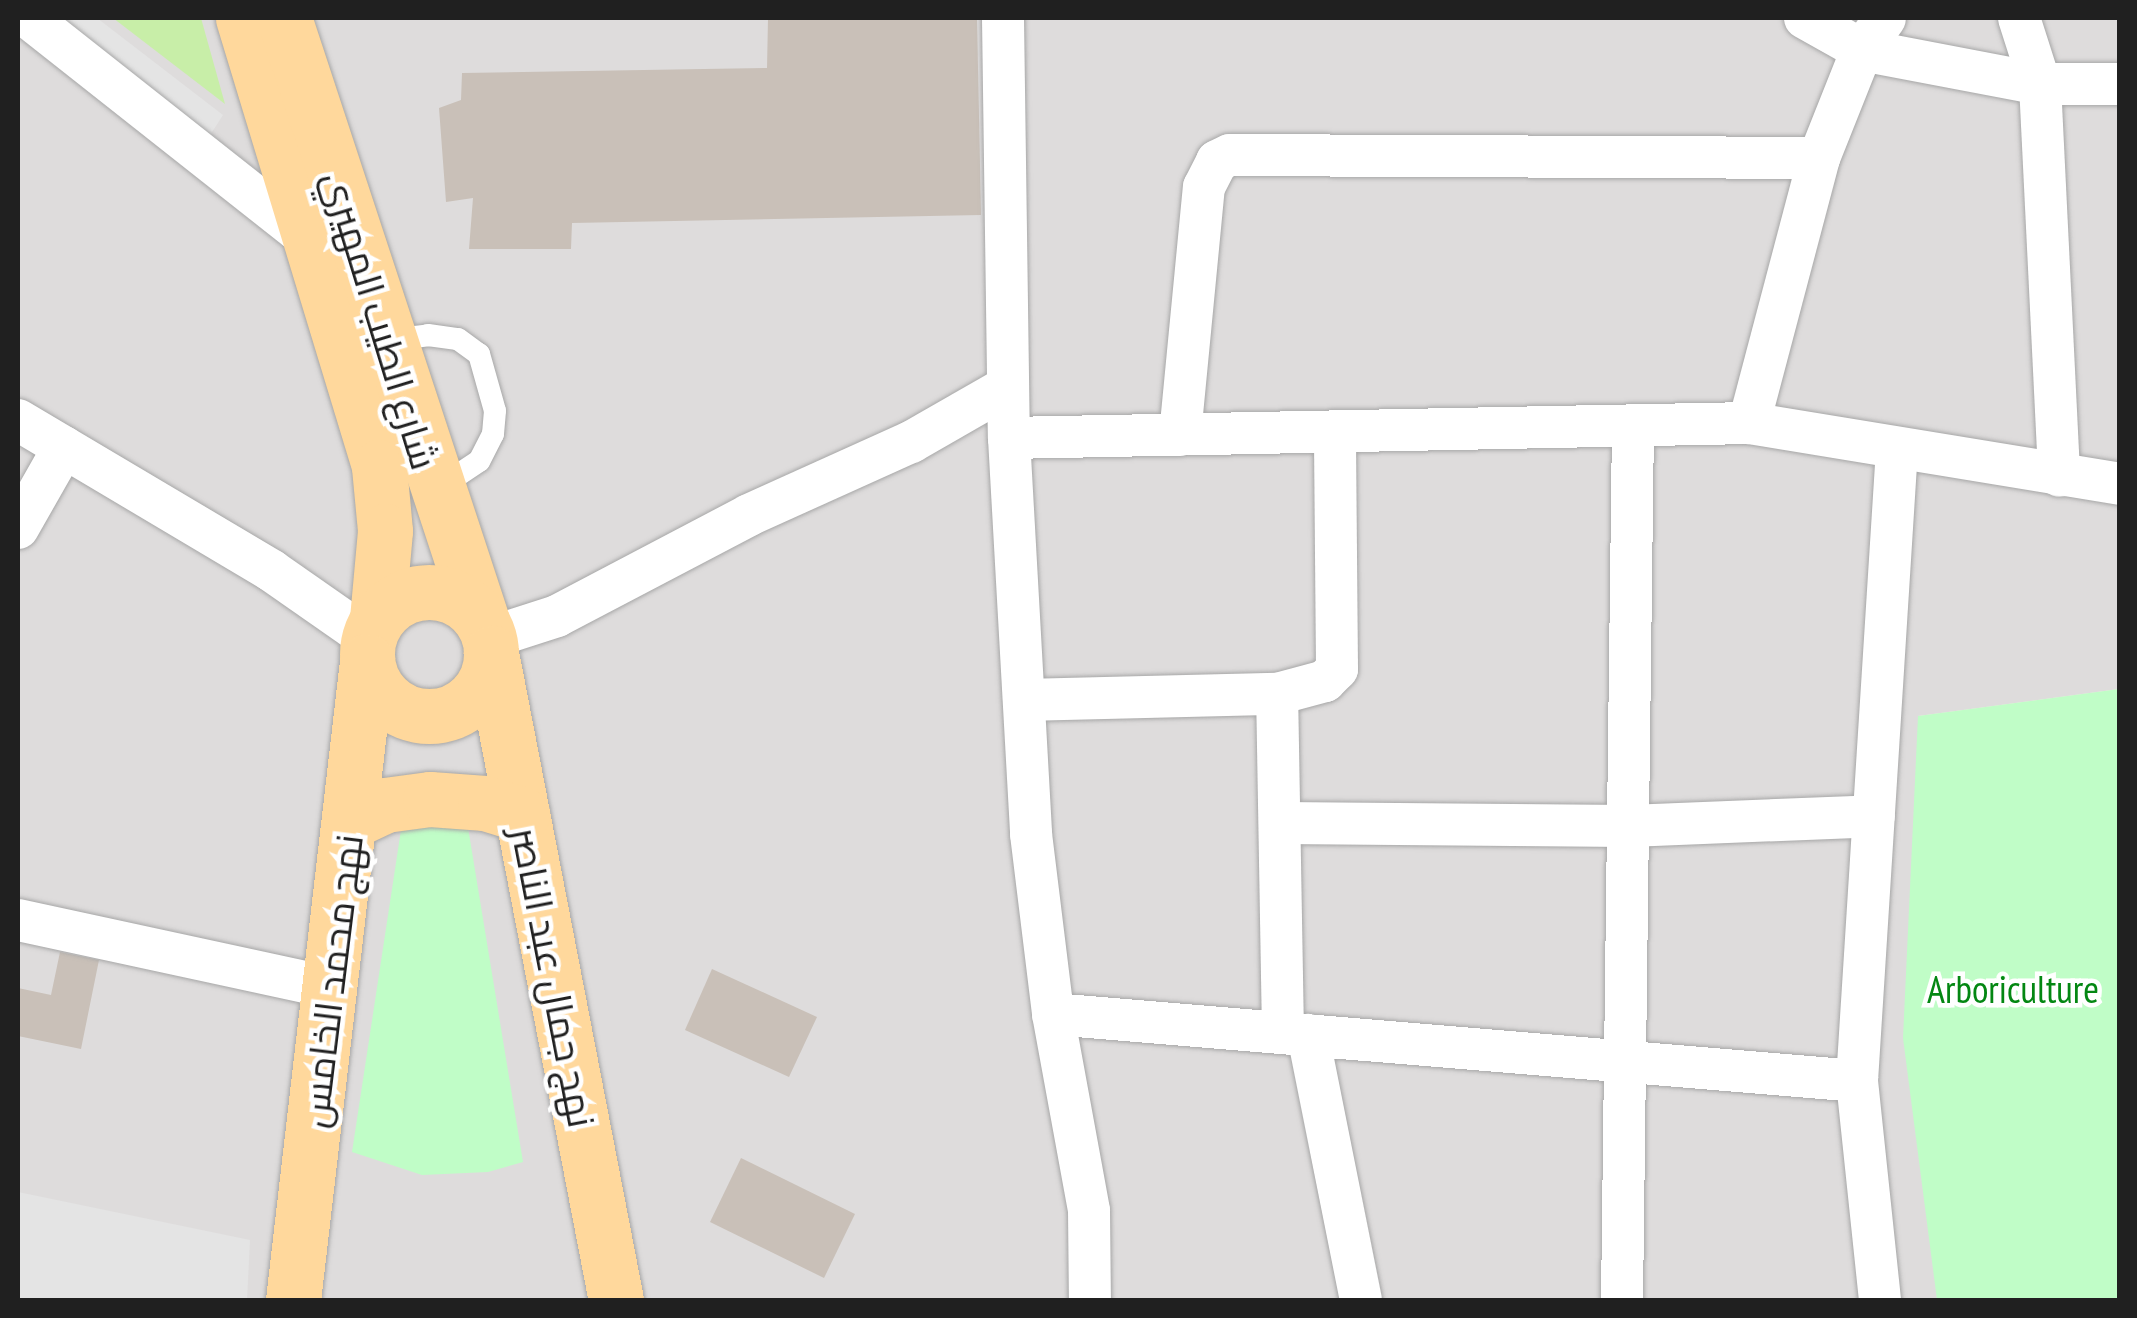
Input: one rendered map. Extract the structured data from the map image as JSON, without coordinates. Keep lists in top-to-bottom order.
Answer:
{
  "streets": {
    "main road": ["شارع الطيب المهيري", "نهج جمال عبد الناصر", "نهج محمد الخامس"]
  },
  "crossings": [
    ["شارع الطيب المهيري", "نهج جمال عبد الناصر"],
    ["شارع الطيب المهيري", "نهج محمد الخامس"],
    ["نهج جمال عبد الناصر", "نهج محمد الخامس"]
  ],
  "parks": ["Arboriculture"]
}
